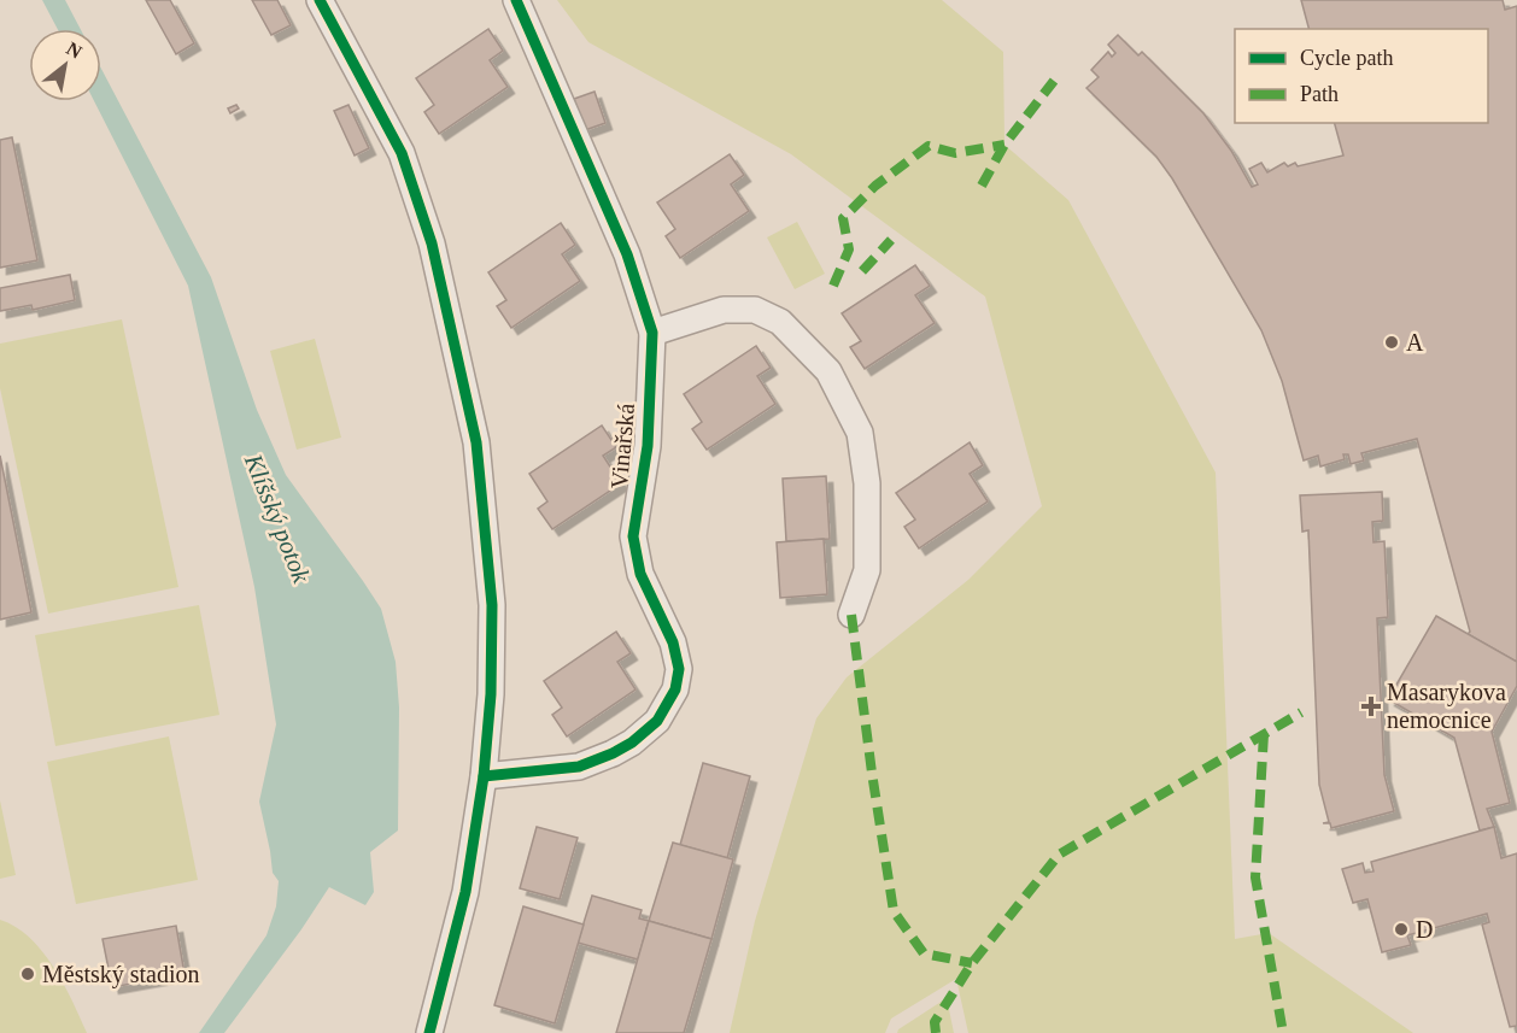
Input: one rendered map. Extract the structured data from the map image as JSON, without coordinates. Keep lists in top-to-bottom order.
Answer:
{
  "streets": {
    "street": ["Vinařská"]
  },
  "water": ["Klíšský potok"],
  "places": {
    "other": ["A", "D", "Městský stadion"],
    "health": ["Masarykova nemocnice"]
  },
  "legend": ["Cycle path", "Path"],
  "north": "top right"
}
